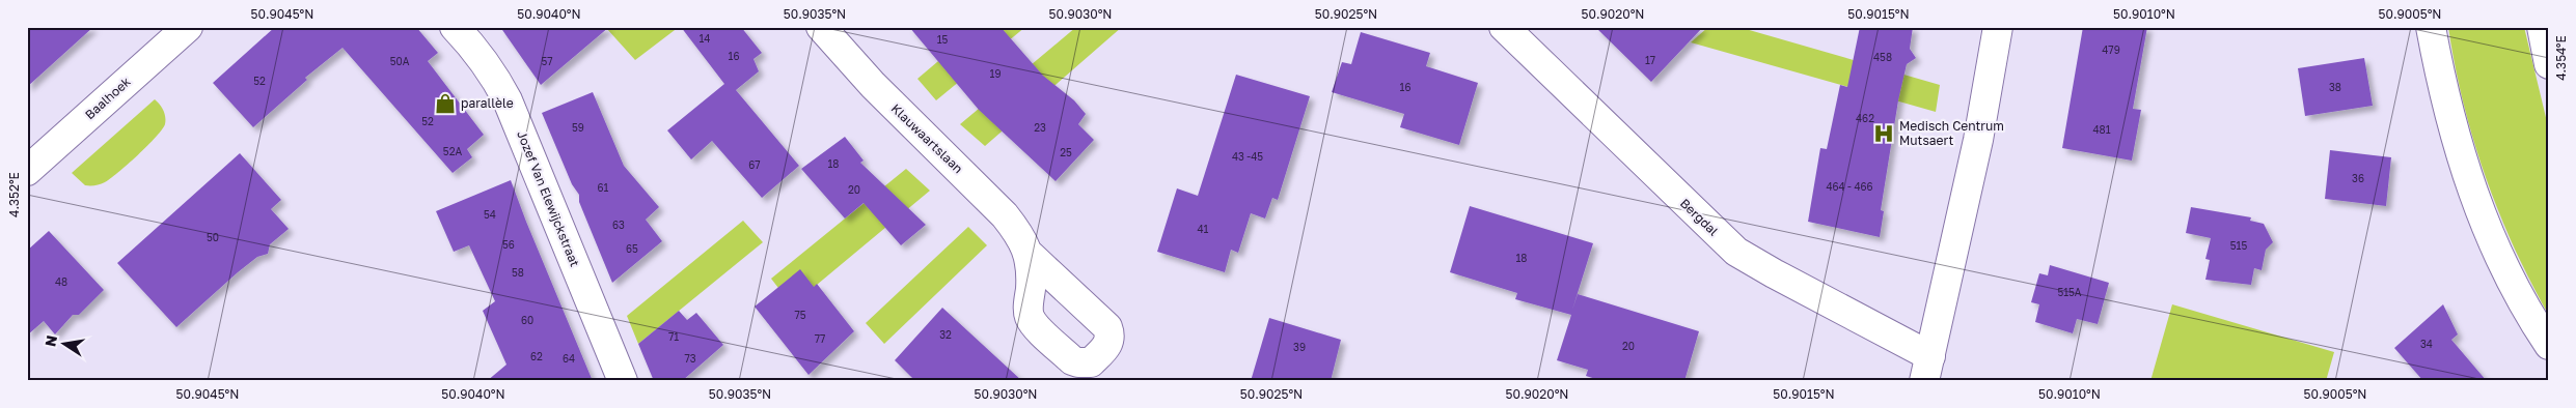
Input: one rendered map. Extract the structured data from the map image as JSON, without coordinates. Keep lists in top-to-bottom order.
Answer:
{
  "streets": {
    "street": [
      "Baalhoek",
      "Klauwaartslaan",
      "Jozef Van Elewijckstraat",
      "Bergdal"
    ]
  },
  "places": {
    "shop": ["parallèle"],
    "hospital": ["Medisch Centrum Mutsaert"]
  },
  "house_numbers": [
    "14",
    "15",
    "479",
    "16",
    "458",
    "17",
    "50A",
    "57",
    "19",
    "52",
    "16",
    "38",
    "462",
    "52",
    "59",
    "23",
    "481",
    "52A",
    "25",
    "43 -45",
    "18",
    "67",
    "36",
    "464 - 466",
    "61",
    "20",
    "54",
    "63",
    "41",
    "50",
    "56",
    "515",
    "65",
    "18",
    "58",
    "48",
    "515A",
    "75",
    "60",
    "32",
    "71",
    "77",
    "34",
    "20",
    "39",
    "62",
    "64",
    "73"
  ],
  "north": "left",
  "coordinates": [
    "50.9045°N",
    "50.9040°N",
    "50.9035°N",
    "50.9030°N",
    "50.9025°N",
    "50.9020°N",
    "50.9015°N",
    "50.9010°N",
    "50.9005°N",
    "4.354°E",
    "4.352°E"
  ]
}
